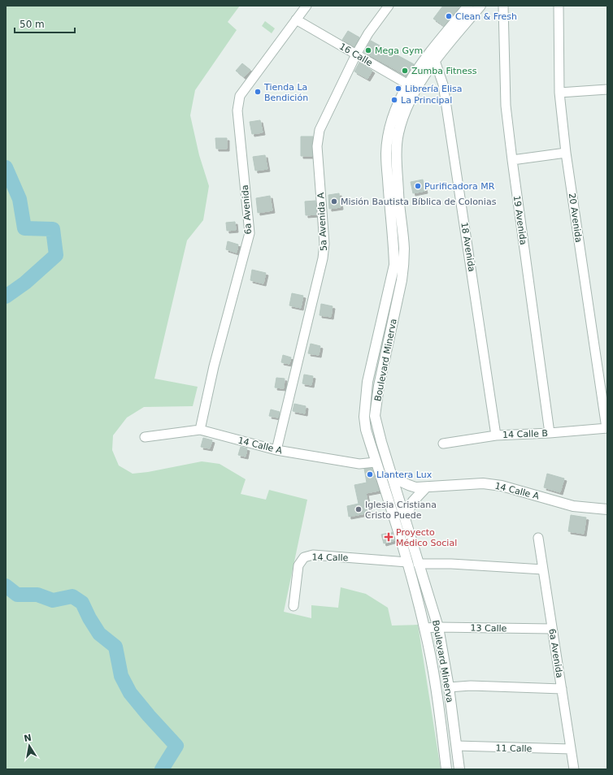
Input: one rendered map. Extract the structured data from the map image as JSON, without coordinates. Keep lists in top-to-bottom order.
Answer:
{
  "streets": {
    "street": [
      "16 Calle",
      "6a Avenida",
      "20 Avenida",
      "19 Avenida",
      "5a Avenida A",
      "18 Avenida",
      "Boulevard Minerva",
      "14 Calle B",
      "14 Calle A",
      "14 Calle",
      "13 Calle",
      "11 Calle"
    ]
  },
  "crossings": [
    ["16 Calle", "6a Avenida"],
    ["16 Calle", "5a Avenida A"],
    ["16 Calle", "Boulevard Minerva"],
    ["6a Avenida", "14 Calle A"],
    ["6a Avenida", "13 Calle"],
    ["6a Avenida", "11 Calle"],
    ["20 Avenida", "14 Calle B"],
    ["19 Avenida", "14 Calle B"],
    ["5a Avenida A", "14 Calle A"],
    ["18 Avenida", "Boulevard Minerva"],
    ["18 Avenida", "14 Calle B"],
    ["Boulevard Minerva", "14 Calle A"],
    ["Boulevard Minerva", "14 Calle"],
    ["Boulevard Minerva", "13 Calle"],
    ["Boulevard Minerva", "11 Calle"]
  ],
  "places": {
    "other": [
      "Clean & Fresh",
      "Mega Gym",
      "Zumba Fitness",
      "Librería Elisa",
      "Tienda La Bendición",
      "La Principal",
      "Purificadora MR",
      "Misión Bautista Bíblica de Colonias",
      "Llantera Lux",
      "Iglesia Cristiana Cristo Puede"
    ],
    "health": ["Proyecto Médico Social"]
  },
  "scale_bar": "50 m",
  "north": "top"
}
